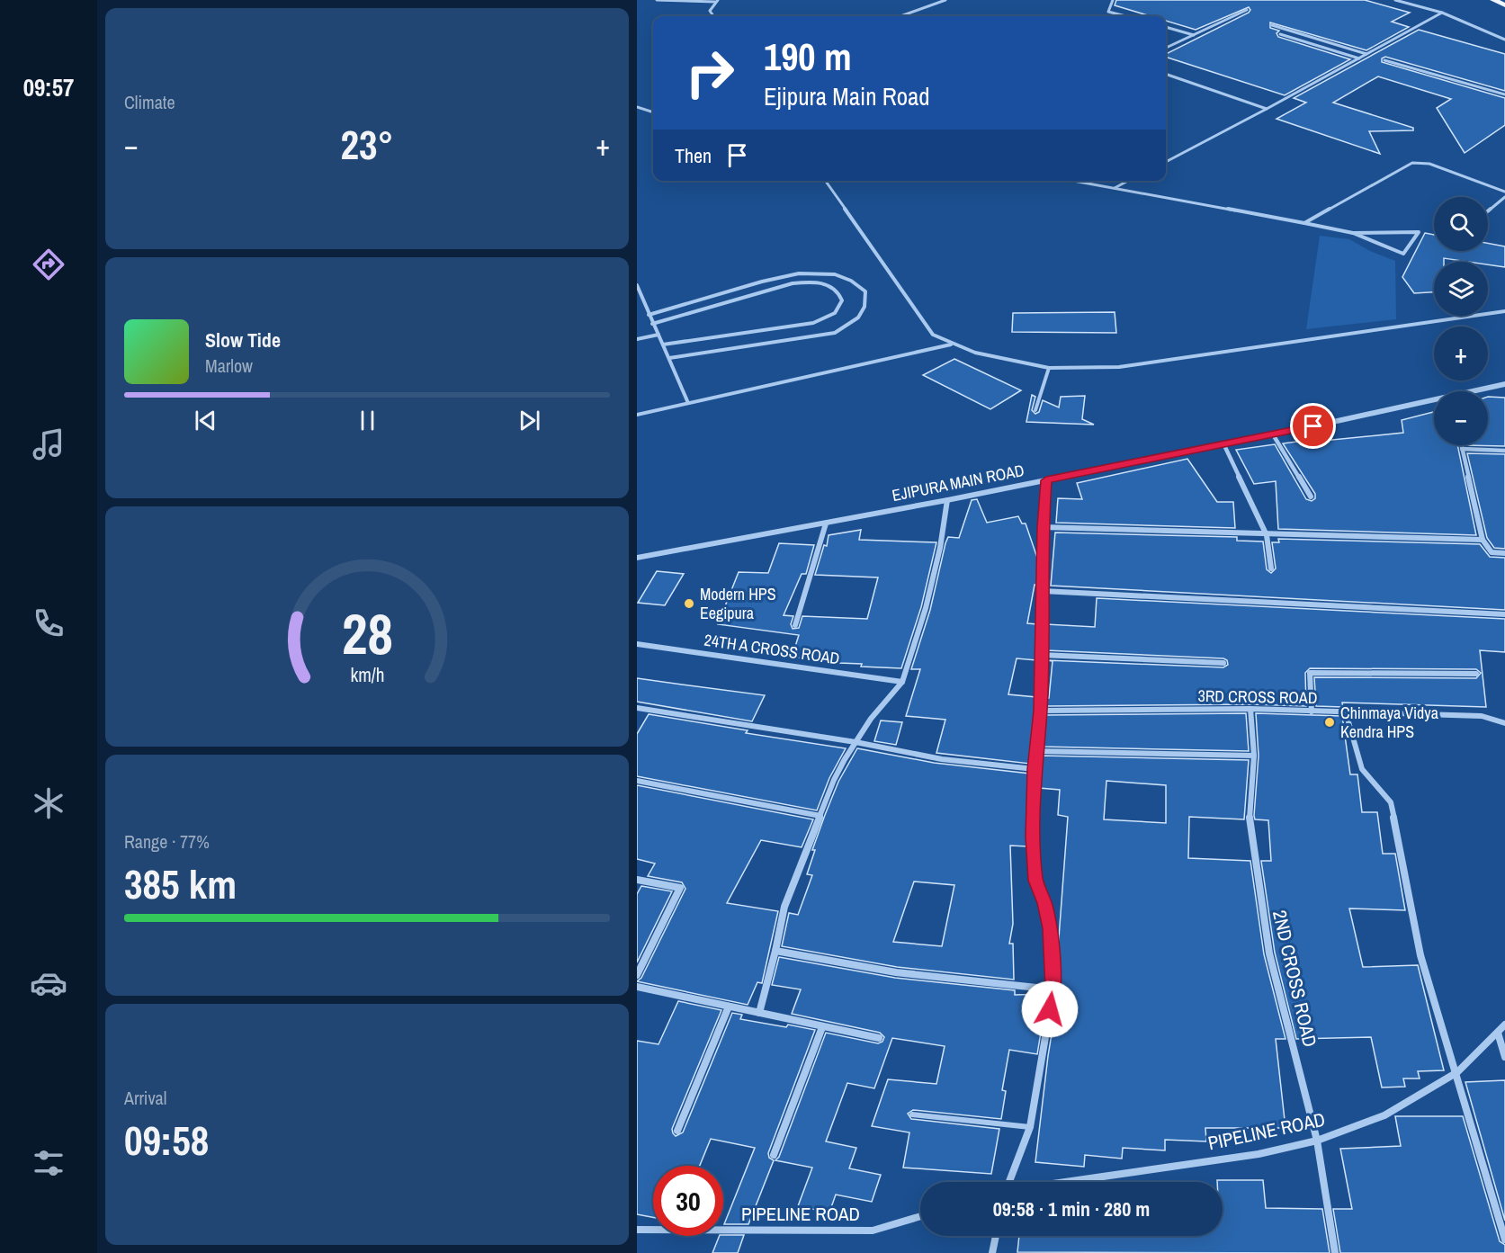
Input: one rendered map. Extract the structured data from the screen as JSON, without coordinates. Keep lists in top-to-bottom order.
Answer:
{
  "streets": {
    "street": [
      "EJIPURA MAIN ROAD",
      "24TH A CROSS ROAD",
      "3RD CROSS ROAD",
      "2ND CROSS ROAD",
      "PIPELINE ROAD"
    ]
  },
  "crossings": [
    ["3RD CROSS ROAD", "2ND CROSS ROAD"],
    ["2ND CROSS ROAD", "PIPELINE ROAD"]
  ],
  "places": ["Modern HPS Eegipura", "Chinmaya Vidya Kendra HPS"],
  "page": {
    "tabs": "09:57",
    "tile": [
      "Climate",
      ["Range · 77%", "385 km"],
      ["Arrival", "09:58"]
    ],
    "turn": ["190 m", "Ejipura Main Road"],
    "heat": ["−", "23°", "+"],
    "then": "Then",
    "map_buttons": ["+", "−"],
    "song": ["Slow Tide", "Marlow"],
    "limit": "30",
    "trip": "09:58 · 1 min · 280 m",
    "gauge": ["28", "km/h"]
  }
}
